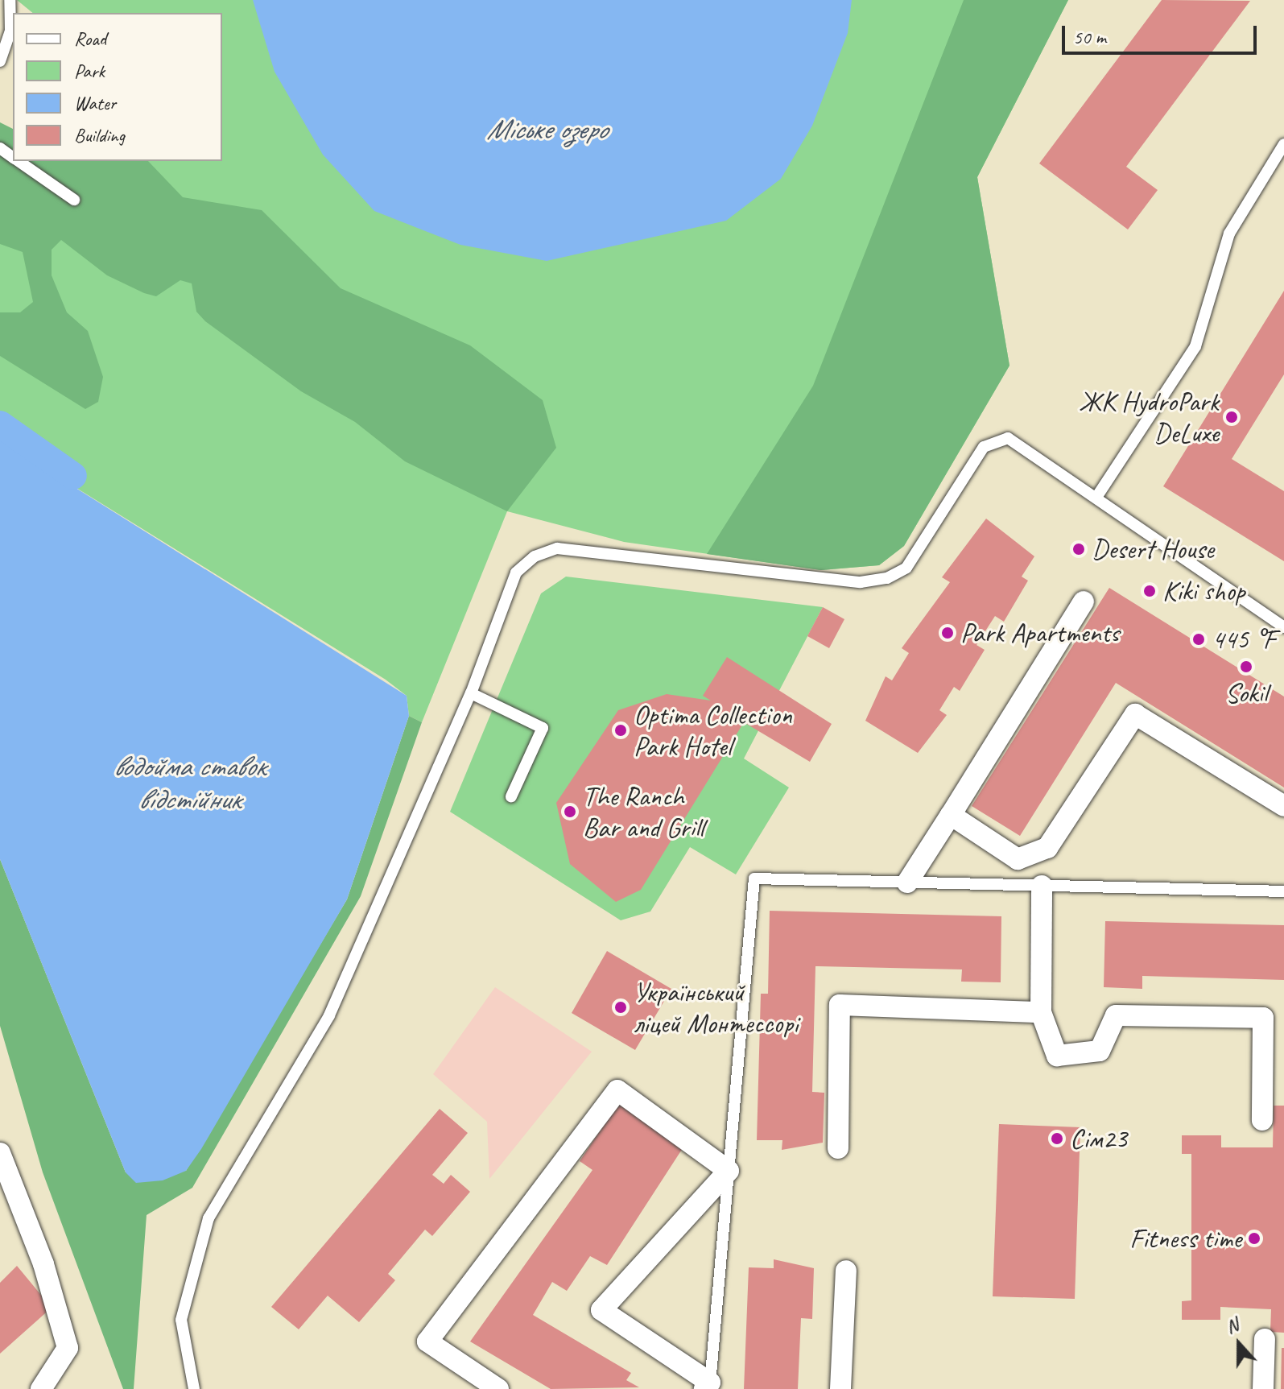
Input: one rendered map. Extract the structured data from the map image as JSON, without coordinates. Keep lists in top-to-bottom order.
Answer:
{
  "water": ["Міське озеро", "водойма ставок відстійник"],
  "places": [
    "ЖК HydroPark DeLuxe",
    "Desert House",
    "Kiki shop",
    "Park Apartments",
    "445 °F",
    "Sokil",
    "Optima Collection Park Hotel",
    "The Ranch Bar and Grill",
    "Український ліцей Монтессорі",
    "Сім23",
    "Fitness time"
  ],
  "legend": [
    "Road",
    "Park",
    "Water",
    "Building"
  ],
  "scale_bar": "50 m",
  "north": "top"
}
